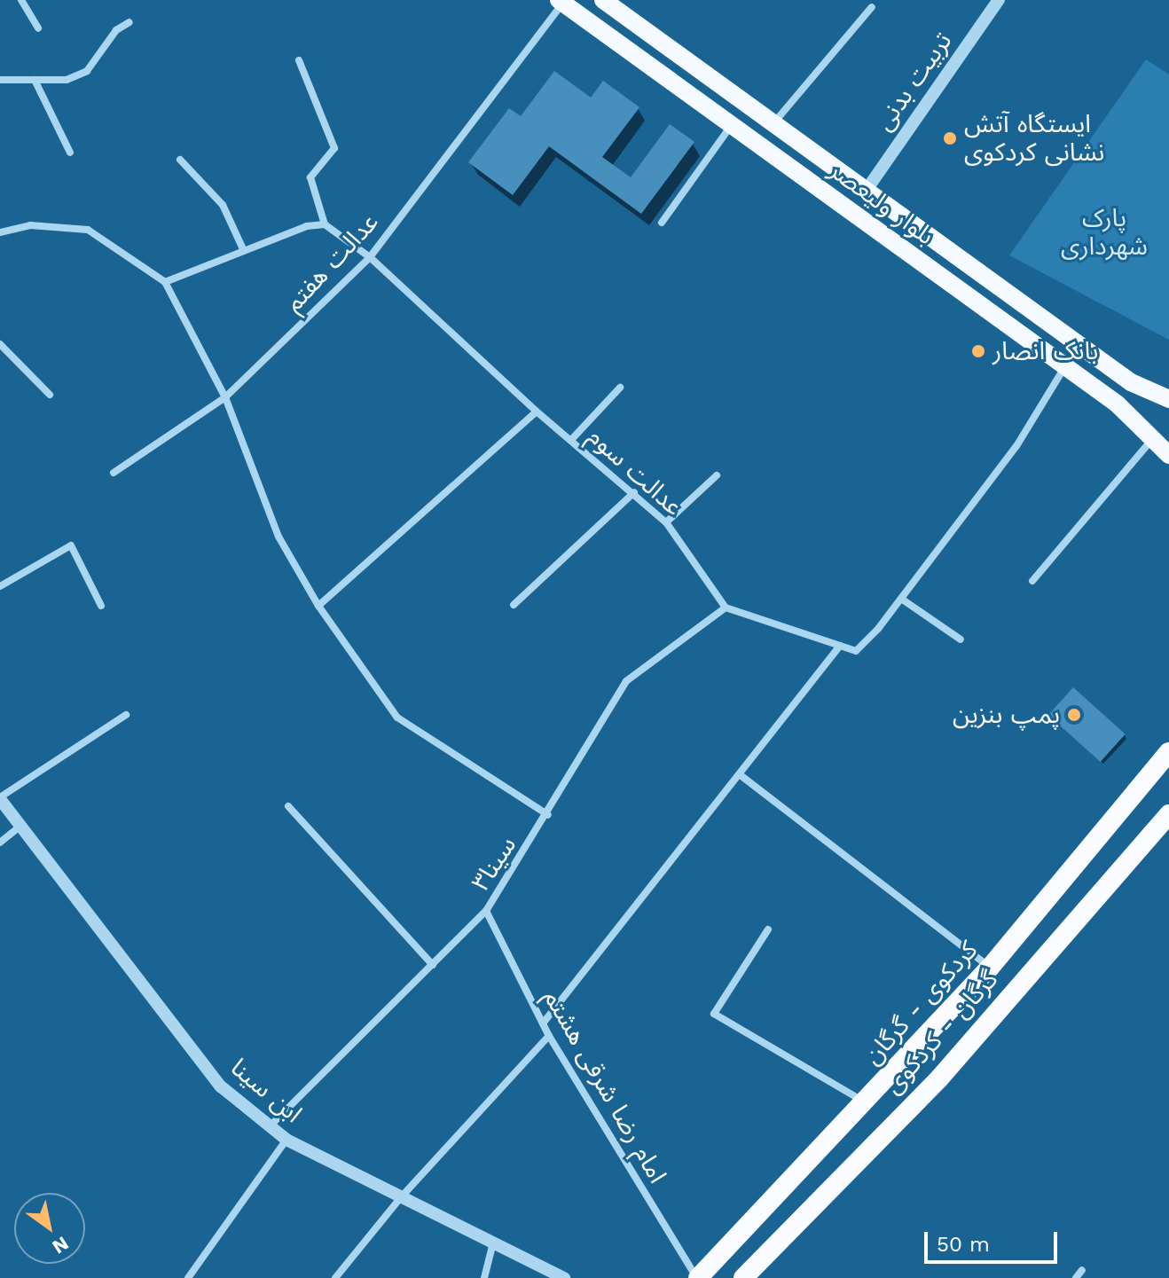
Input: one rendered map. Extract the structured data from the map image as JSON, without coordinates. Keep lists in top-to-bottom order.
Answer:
{
  "streets": {
    "highway": ["کردکوی - گرگان", "گرگان - کردکوی"],
    "main road": ["بلوار ولیعصر"],
    "street": [
      "تربیت بدنی",
      "عدالت هفتم",
      "عدالت سوم",
      "سینا۳",
      "امام رضا شرقی هشتم",
      "ابن سینا"
    ]
  },
  "crossings": [
    ["تربیت بدنی", "بلوار ولیعصر"],
    ["بلوار ولیعصر", "عدالت هفتم"],
    ["عدالت هفتم", "عدالت سوم"],
    ["عدالت سوم", "سینا۳"],
    ["سینا۳", "امام رضا شرقی هشتم"],
    ["سینا۳", "ابن سینا"],
    ["کردکوی - گرگان", "امام رضا شرقی هشتم"]
  ],
  "parks": ["پارک شهرداری"],
  "places": ["ایستگاه آتش نشانی کردکوی", "بانک انصار", "پمپ بنزین"],
  "scale_bar": "50 m",
  "north": "bottom right"
}
